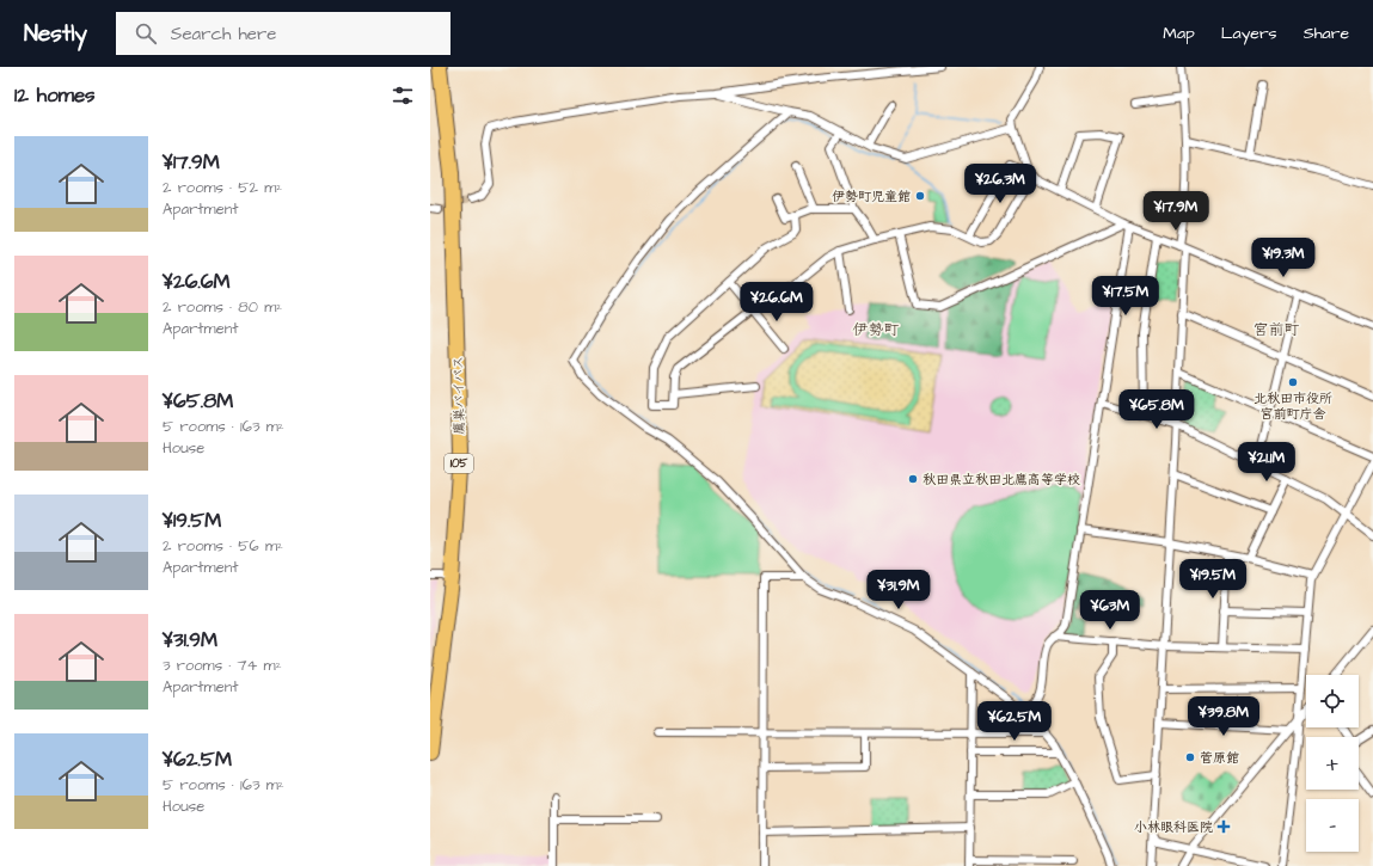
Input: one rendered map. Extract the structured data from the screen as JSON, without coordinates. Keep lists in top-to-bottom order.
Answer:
{
  "streets": {
    "highway": ["鷹巣バイパス", "105"]
  },
  "districts": ["伊勢町", "宮前町"],
  "places": {
    "other": [
      "伊勢町児童館",
      "北秋田市役所 宮前町庁舎",
      "秋田県立秋田北鷹高等学校",
      "菅原館"
    ],
    "health": ["小林眼科医院"]
  },
  "page": {
    "header": "Nestly",
    "search": "Search here",
    "nav": ["Map", "Layers", "Share"],
    "heading": "12 homes",
    "list": [
      {
        "name": "¥17.9M",
        "note": "2 rooms · 52 m² · Apartment"
      },
      {
        "name": "¥26.6M",
        "note": "2 rooms · 80 m² · Apartment"
      },
      {
        "name": "¥65.8M",
        "note": "5 rooms · 163 m² · House"
      },
      {
        "name": "¥19.5M",
        "note": "2 rooms · 56 m² · Apartment"
      },
      {
        "name": "¥31.9M",
        "note": "3 rooms · 74 m² · Apartment"
      },
      {
        "name": "¥62.5M",
        "note": "5 rooms · 163 m² · House"
      }
    ],
    "price": [
      "¥26.3M",
      "¥17.9M",
      "¥19.3M",
      "¥17.5M",
      "¥26.6M",
      "¥65.8M",
      "¥21.1M",
      "¥19.5M",
      "¥31.9M",
      "¥63M",
      "¥39.8M",
      "¥62.5M"
    ],
    "map_buttons": ["+", "−"]
  }
}
